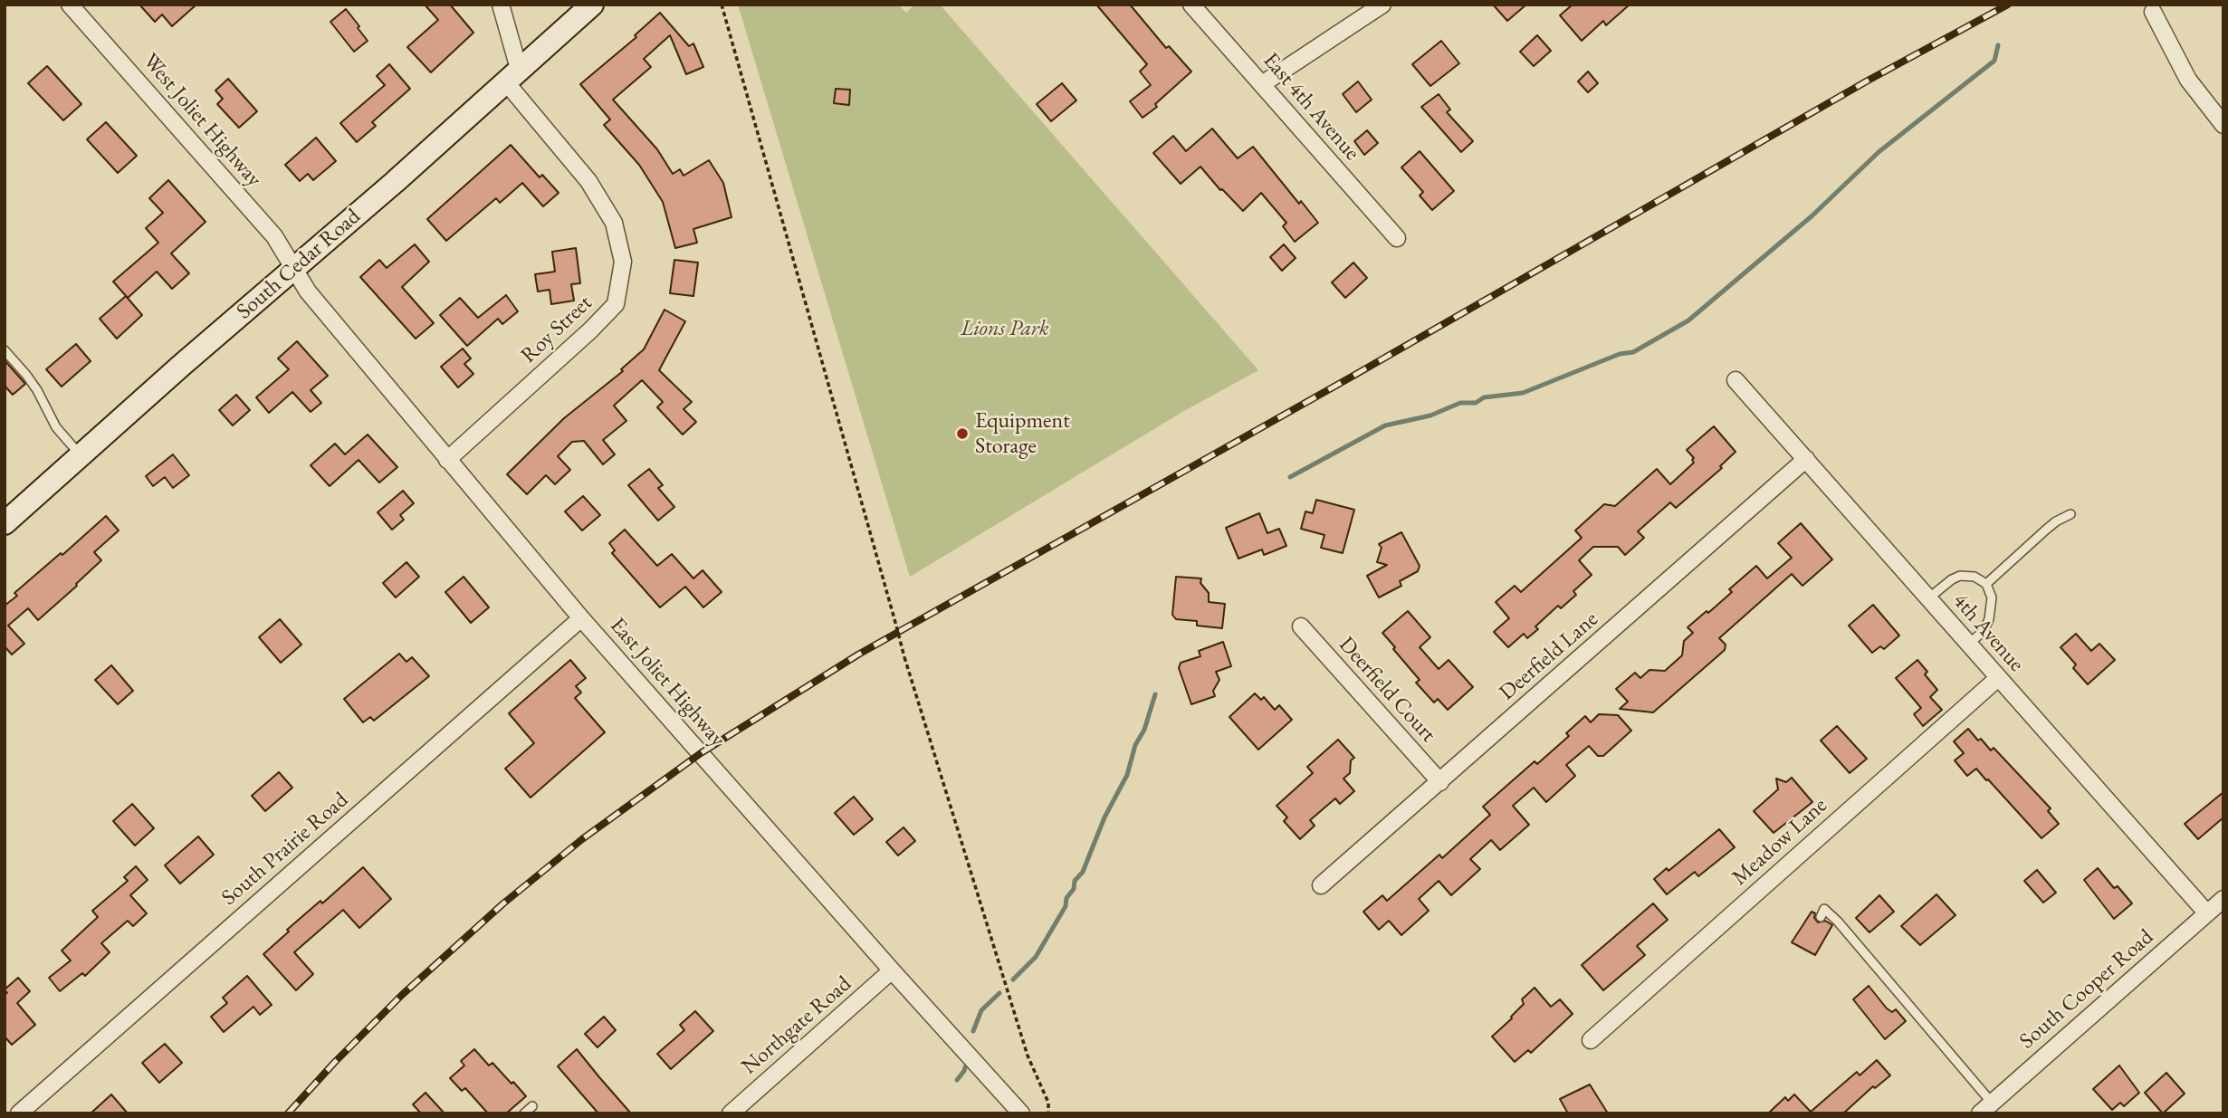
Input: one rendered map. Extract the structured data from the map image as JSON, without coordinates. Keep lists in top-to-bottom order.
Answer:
{
  "streets": {
    "main road": ["South Cedar Road"],
    "street": [
      "East 4th Avenue",
      "West Joliet Highway",
      "Roy Street",
      "4th Avenue",
      "Deerfield Lane",
      "East Joliet Highway",
      "Deerfield Court",
      "Meadow Lane",
      "South Prairie Road",
      "South Cooper Road",
      "Northgate Road"
    ]
  },
  "crossings": [
    ["West Joliet Highway", "South Cedar Road"],
    ["West Joliet Highway", "East Joliet Highway"],
    ["South Cedar Road", "Roy Street"],
    ["South Cedar Road", "East Joliet Highway"],
    ["Roy Street", "East Joliet Highway"],
    ["4th Avenue", "Deerfield Lane"],
    ["4th Avenue", "Meadow Lane"],
    ["4th Avenue", "South Cooper Road"],
    ["Deerfield Lane", "Deerfield Court"],
    ["East Joliet Highway", "South Prairie Road"],
    ["East Joliet Highway", "Northgate Road"]
  ],
  "parks": ["Lions Park"],
  "places": ["Equipment Storage"]
}
